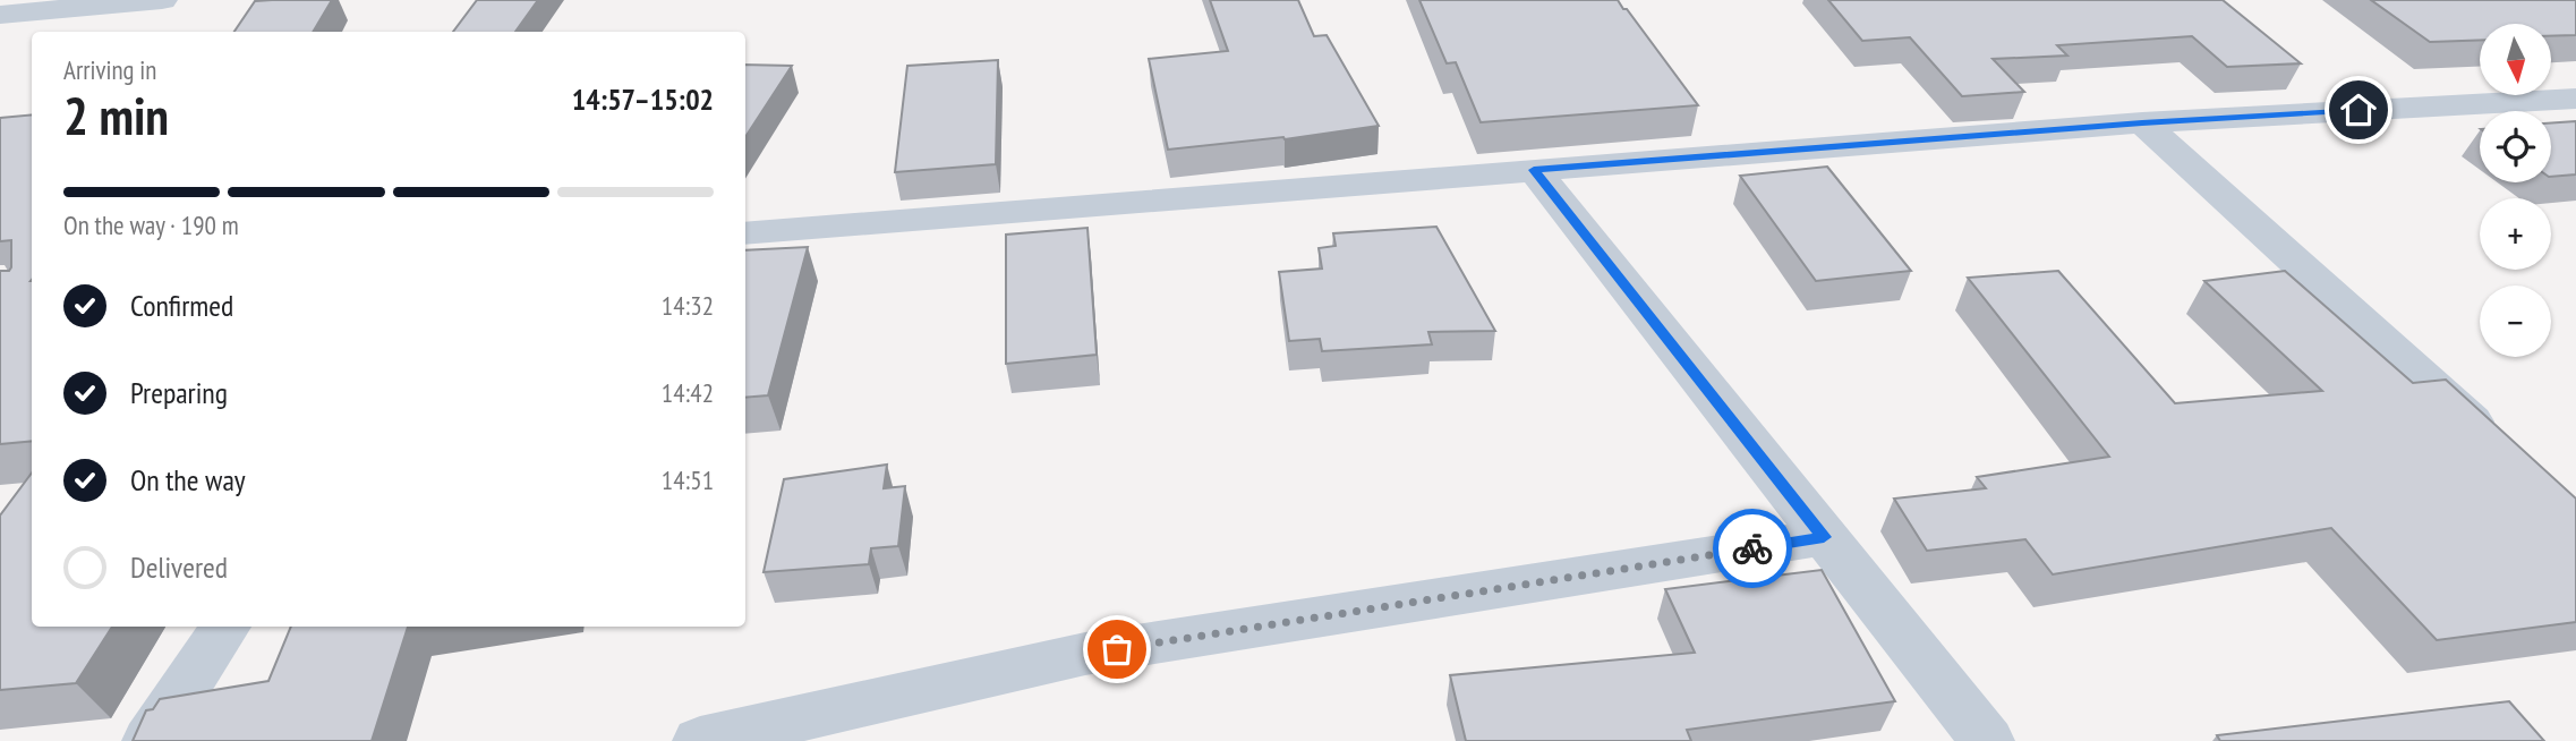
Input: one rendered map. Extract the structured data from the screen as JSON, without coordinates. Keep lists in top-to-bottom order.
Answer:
{
  "north": "bottom",
  "page": {
    "map_buttons": ["+", "−"],
    "heading": ["2 min", "Arriving in", "14:57–15:02"],
    "bar": "On the way · 190 m",
    "list": [
      ["Confirmed", "14:32"],
      ["Preparing", "14:42"],
      ["On the way", "14:51"],
      "Delivered"
    ]
  }
}
